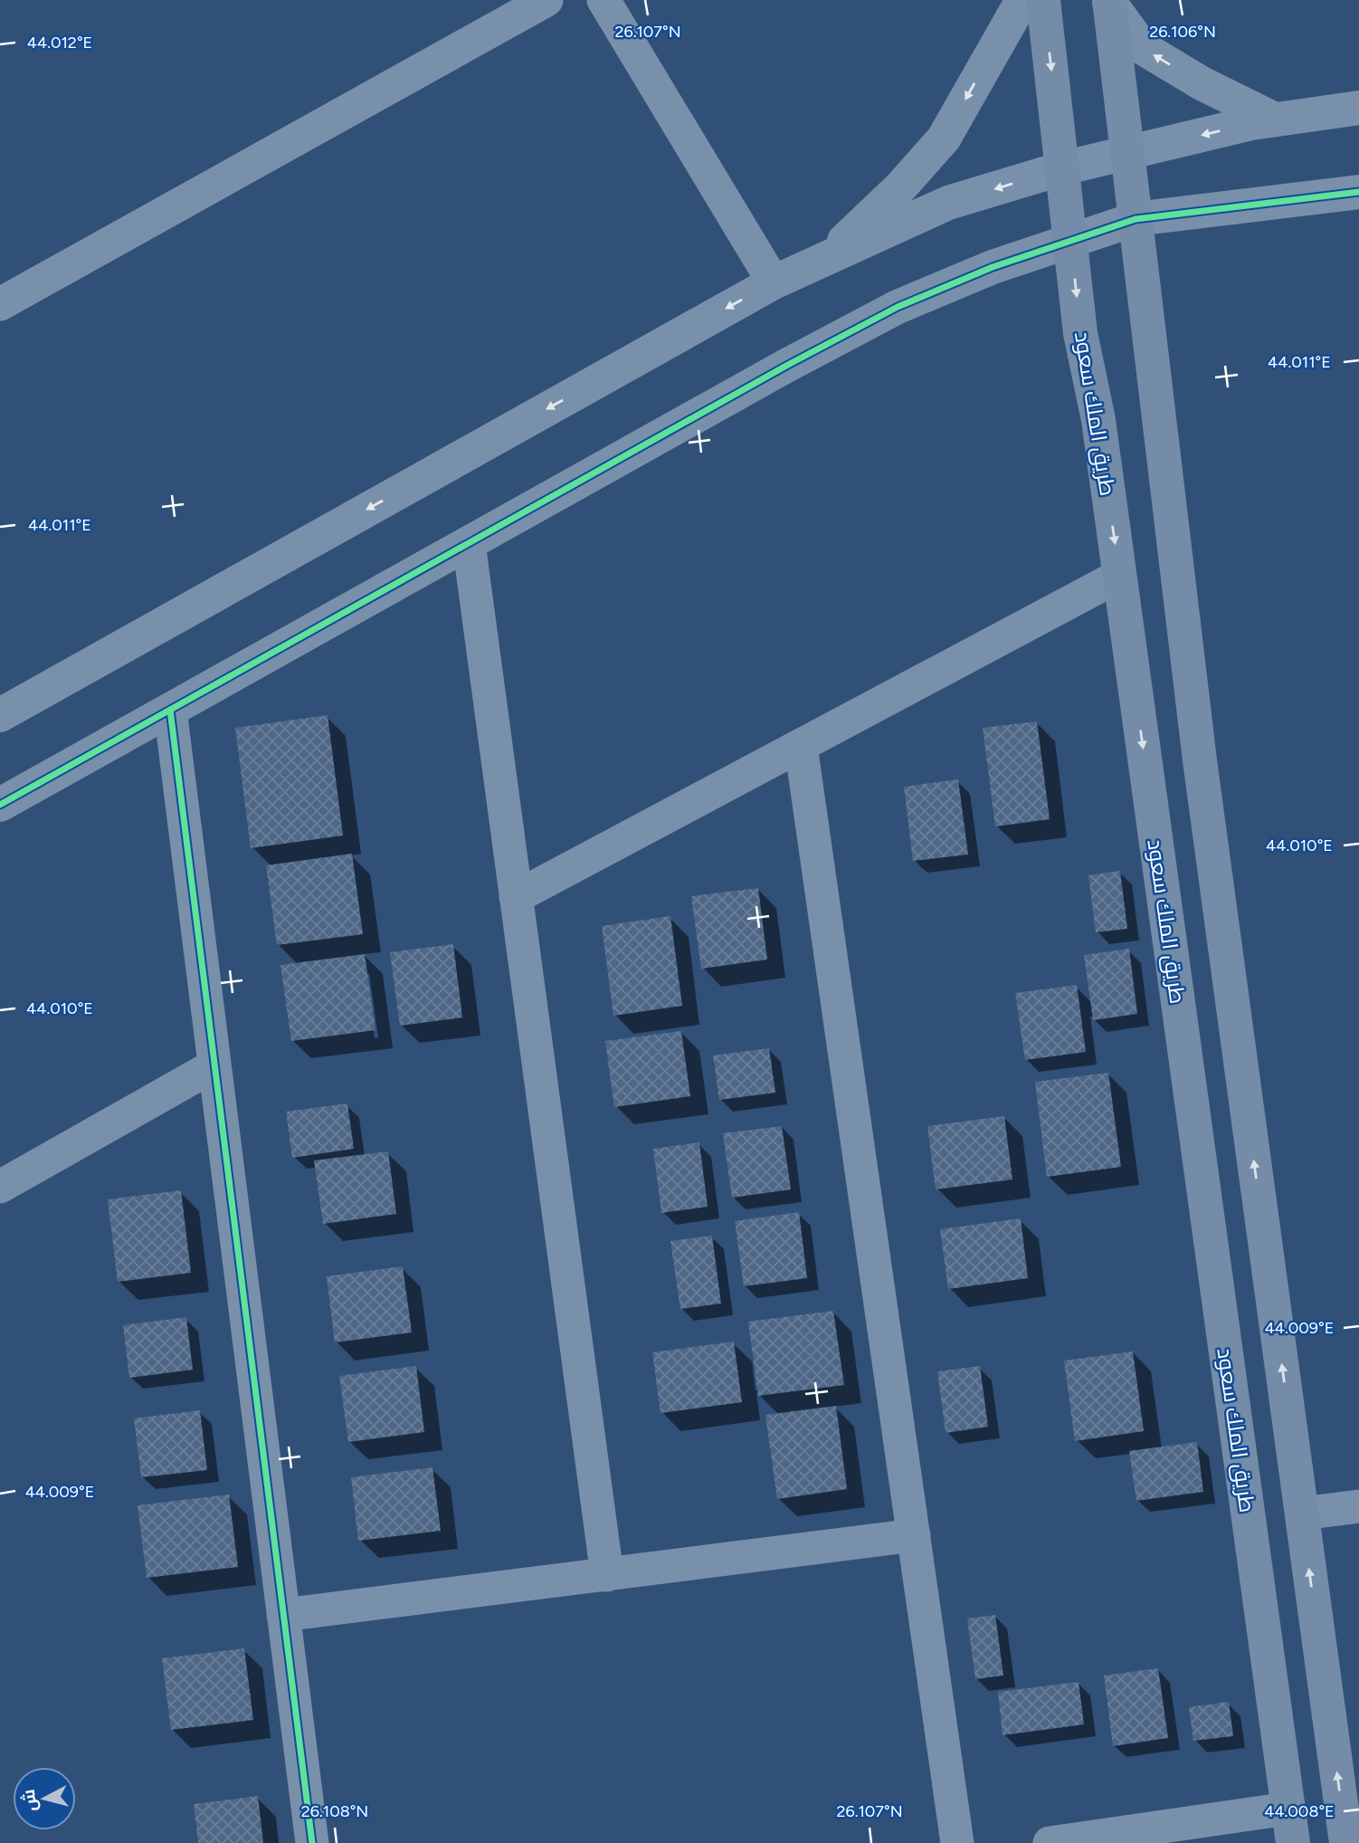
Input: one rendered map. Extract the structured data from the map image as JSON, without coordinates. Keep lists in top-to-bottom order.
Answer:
{
  "streets": {
    "main road": ["طريق الملك سعود"]
  },
  "north": "left",
  "coordinates": [
    "26.107°N",
    "26.106°N",
    "44.012°E",
    "44.011°E",
    "44.010°E",
    "44.009°E",
    "44.008°E",
    "26.108°N"
  ]
}
